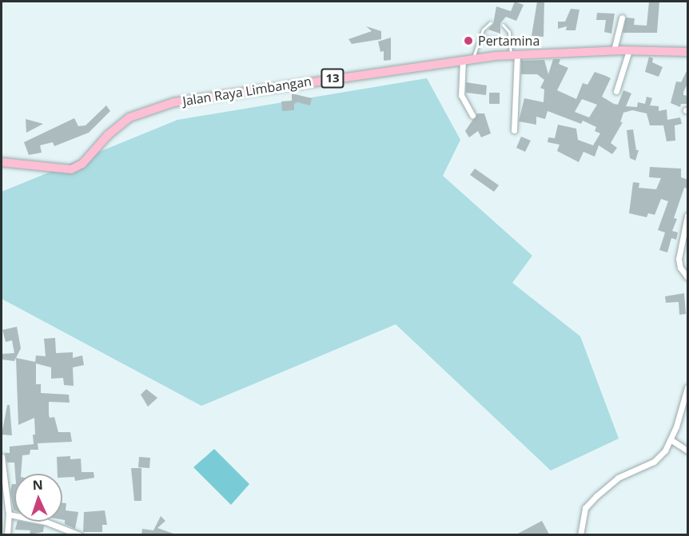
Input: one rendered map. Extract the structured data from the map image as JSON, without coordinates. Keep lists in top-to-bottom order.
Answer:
{
  "streets": {
    "highway": ["13", "Jalan Raya Limbangan"]
  },
  "places": ["Pertamina"],
  "north": "top"
}
